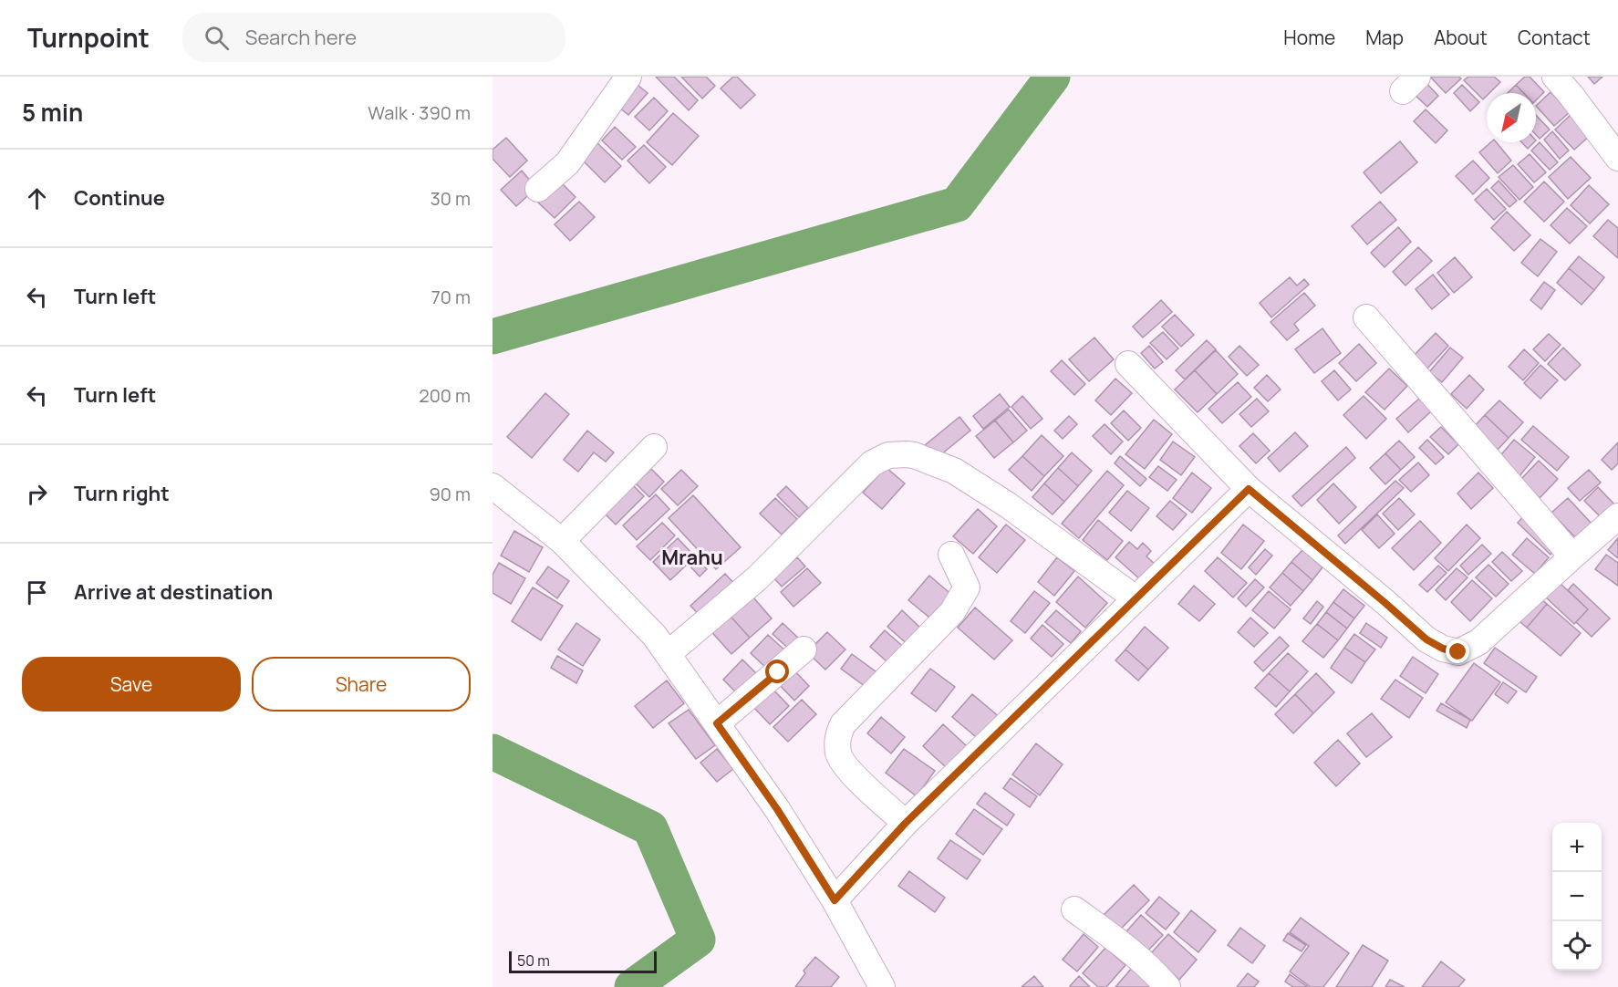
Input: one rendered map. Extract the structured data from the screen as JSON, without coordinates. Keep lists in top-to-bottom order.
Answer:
{
  "districts": ["Mrahu"],
  "scale_bar": "50 m",
  "north": "bottom left",
  "page": {
    "header": "Turnpoint",
    "search": "Search here",
    "nav": [
      "Home",
      "Map",
      "About",
      "Contact"
    ],
    "heading": ["5 min", "Walk · 390 m"],
    "list": [
      ["Continue", "30 m"],
      ["Turn left", "70 m"],
      ["Turn left", "200 m"],
      ["Turn right", "90 m"],
      "Arrive at destination"
    ],
    "buttons": ["Save", "Share"],
    "map_buttons": ["+", "−"],
    "scale": "50 m"
  }
}
